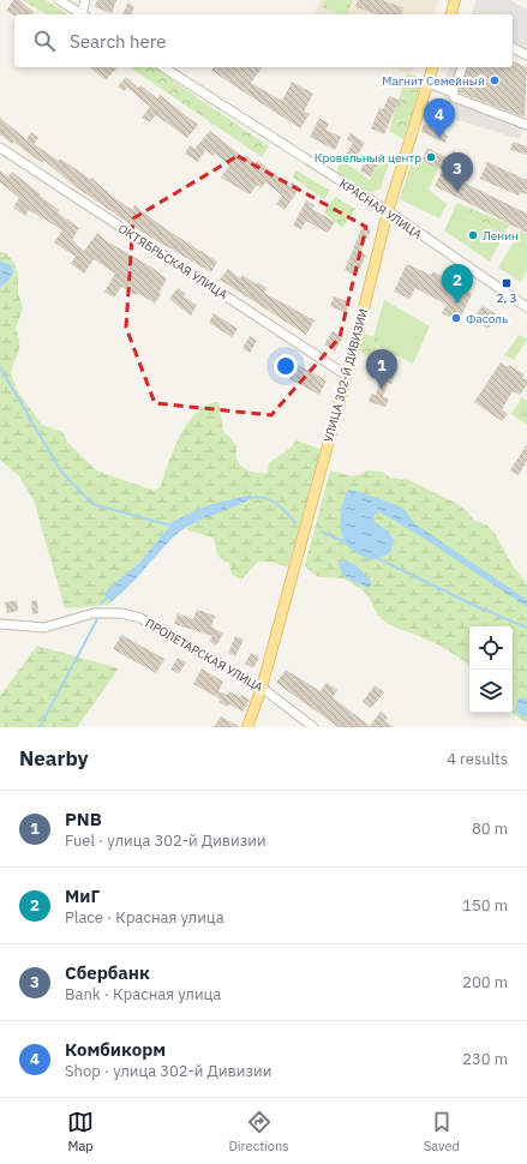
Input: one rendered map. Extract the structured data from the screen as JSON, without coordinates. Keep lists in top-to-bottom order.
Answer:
{
  "streets": {
    "main road": ["УЛИЦА 302-Й ДИВИЗИИ"],
    "street": ["КРАСНАЯ УЛИЦА", "ОКТЯБРЬСКАЯ УЛИЦА", "ПРОЛЕТАРСКАЯ УЛИЦА"]
  },
  "crossings": [
    ["КРАСНАЯ УЛИЦА", "УЛИЦА 302-Й ДИВИЗИИ"],
    ["ОКТЯБРЬСКАЯ УЛИЦА", "УЛИЦА 302-Й ДИВИЗИИ"],
    ["УЛИЦА 302-Й ДИВИЗИИ", "ПРОЛЕТАРСКАЯ УЛИЦА"]
  ],
  "places": {
    "other": [
      "Магнит Семейный",
      "Кровельный центр",
      "Ленин",
      "Фасоль"
    ],
    "transit": ["2, 3"]
  },
  "page": {
    "search": "Search here",
    "pins": [
      "4",
      "3",
      "2",
      "1"
    ],
    "heading": ["Nearby", "4 results"],
    "list": [
      {
        "mark": "1",
        "name": "PNB",
        "note": "Fuel · улица 302-й Дивизии",
        "value": "80 m"
      },
      {
        "mark": "2",
        "name": "МиГ",
        "note": "Place · Красная улица",
        "value": "150 m"
      },
      {
        "mark": "3",
        "name": "Сбербанк",
        "note": "Bank · Красная улица",
        "value": "200 m"
      },
      {
        "mark": "4",
        "name": "Комбикорм",
        "note": "Shop · улица 302-й Дивизии",
        "value": "230 m"
      }
    ],
    "nav": ["Map", "Directions", "Saved"]
  }
}
